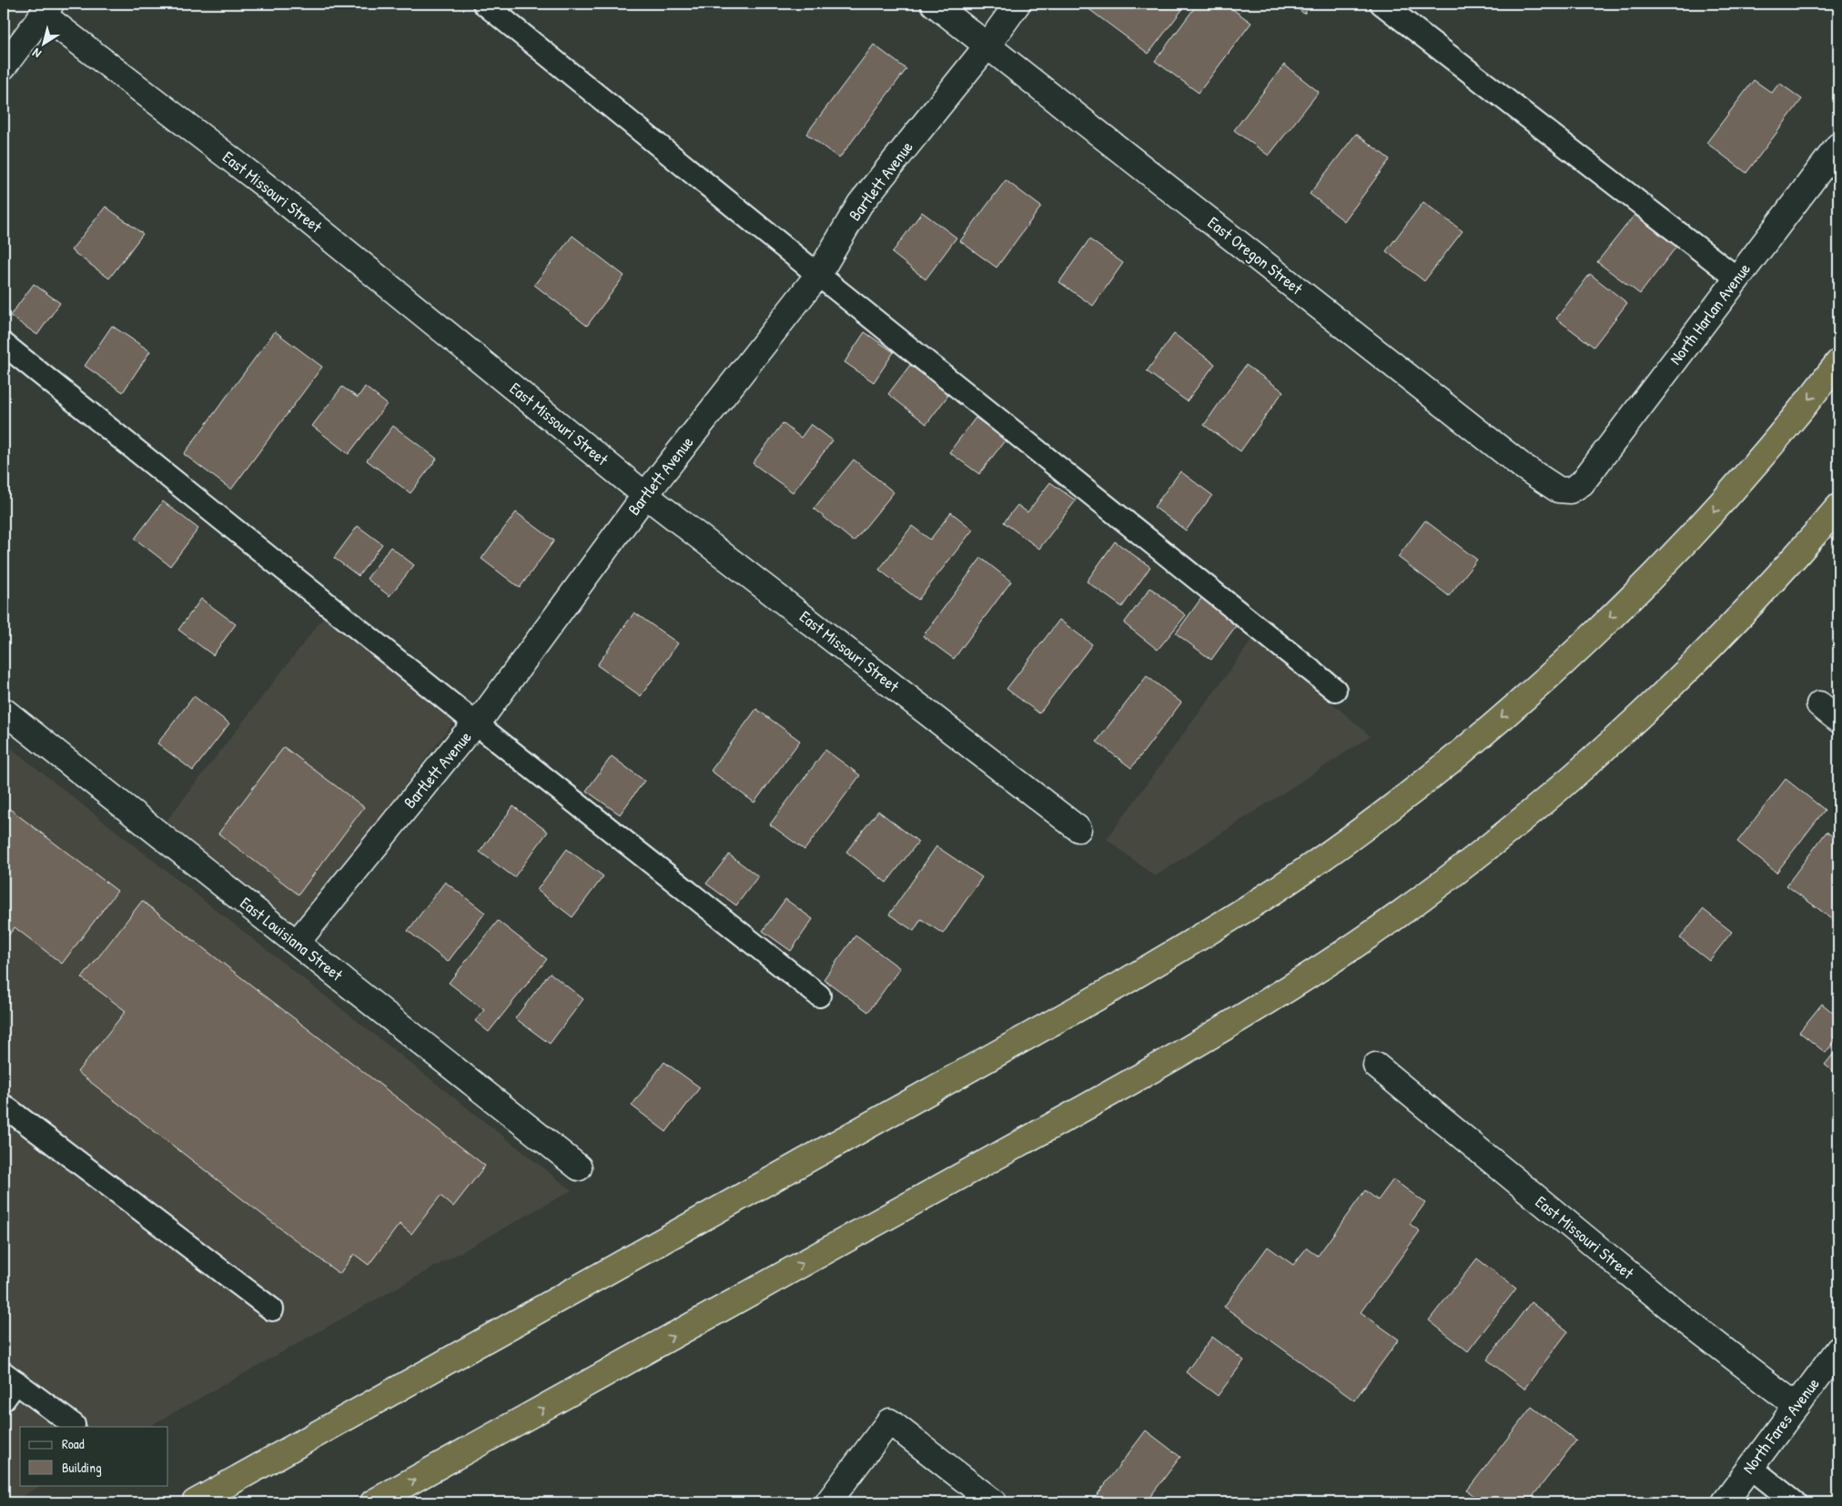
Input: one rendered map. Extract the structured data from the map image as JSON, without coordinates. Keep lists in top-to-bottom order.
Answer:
{
  "streets": {
    "street": [
      "Bartlett Avenue",
      "East Missouri Street",
      "East Oregon Street",
      "North Harlan Avenue",
      "East Louisiana Street",
      "North Fares Avenue"
    ]
  },
  "crossings": [
    ["Bartlett Avenue", "East Missouri Street"],
    ["Bartlett Avenue", "East Oregon Street"],
    ["Bartlett Avenue", "East Louisiana Street"],
    ["East Missouri Street", "North Fares Avenue"],
    ["East Oregon Street", "North Harlan Avenue"]
  ],
  "legend": ["Road", "Building"],
  "north": "bottom left"
}
